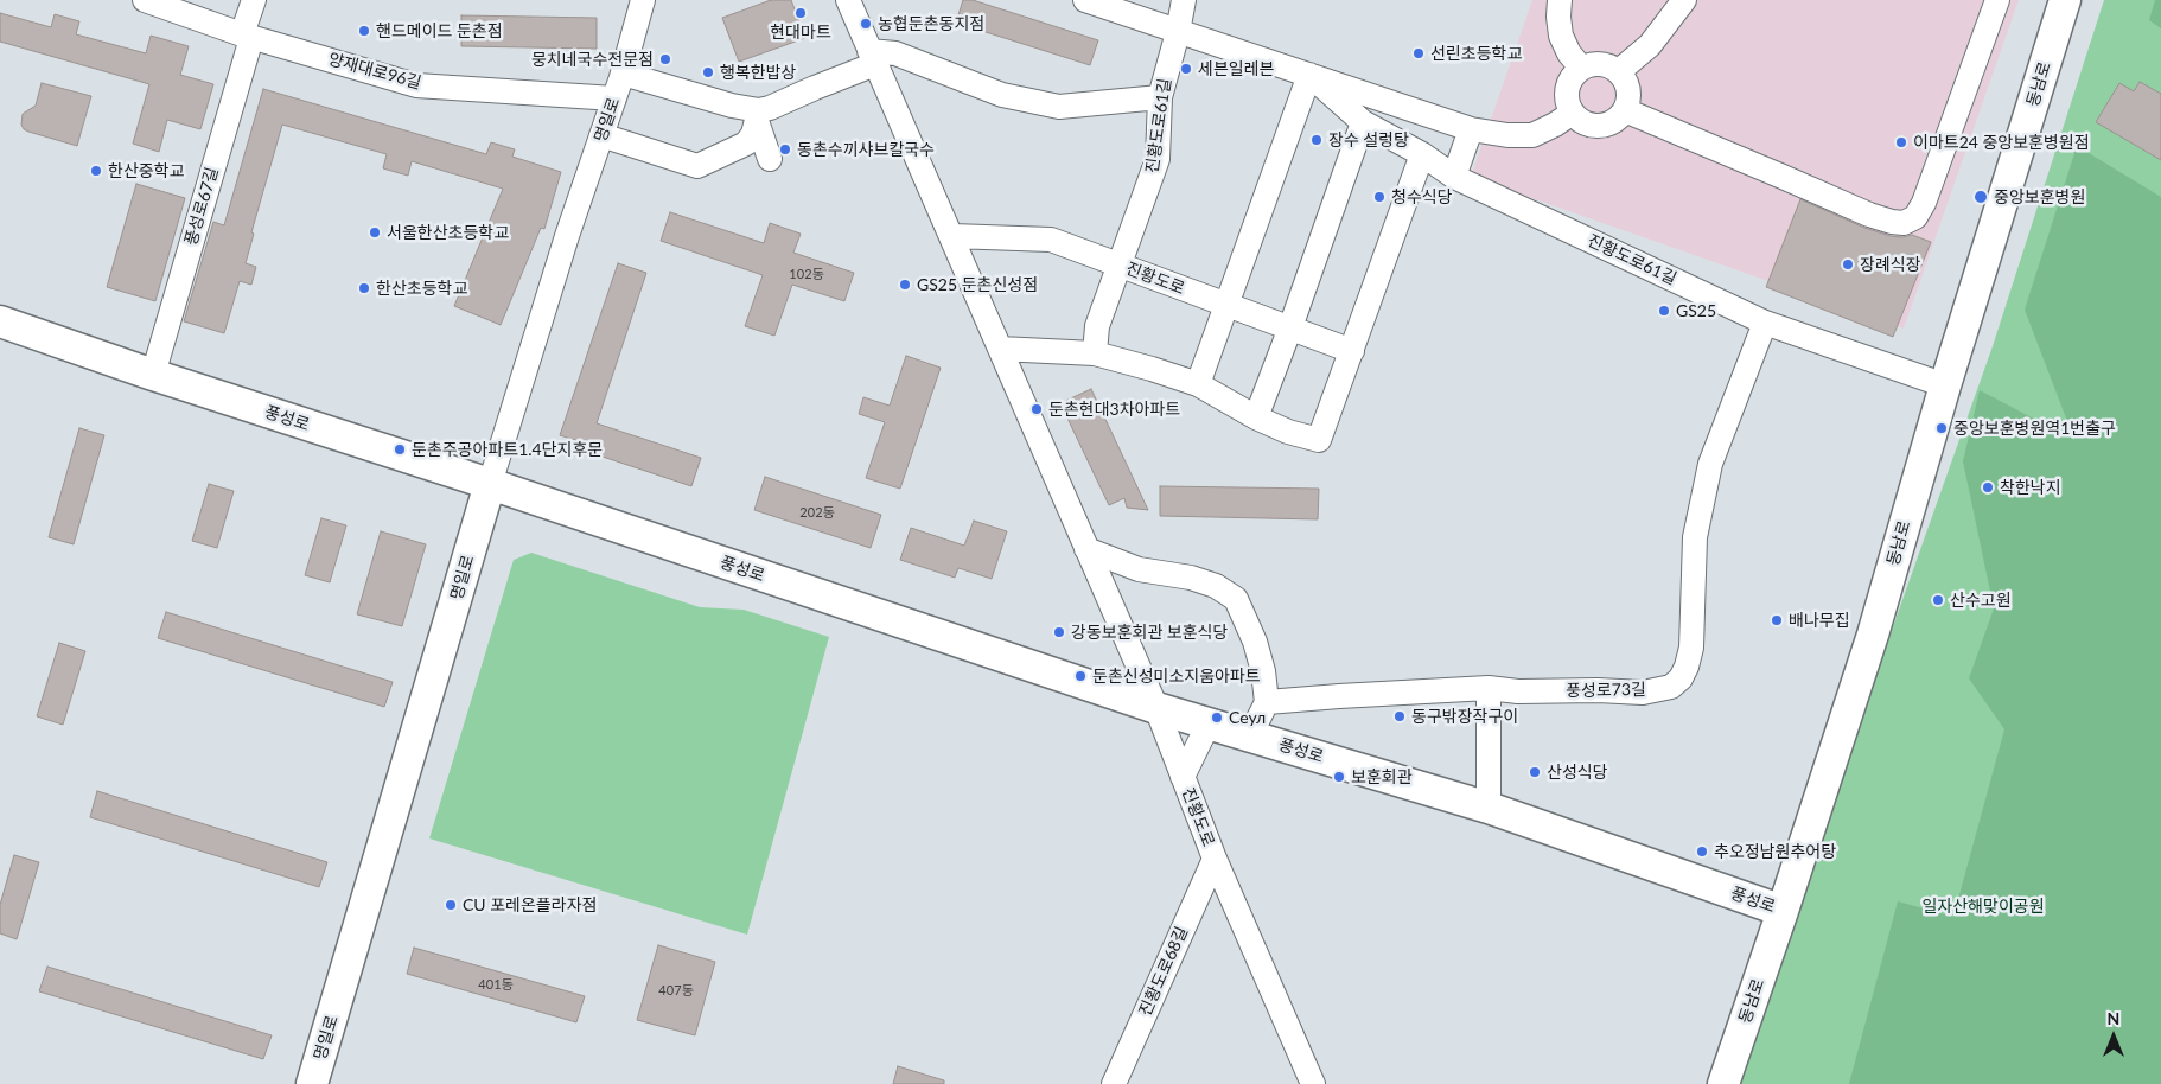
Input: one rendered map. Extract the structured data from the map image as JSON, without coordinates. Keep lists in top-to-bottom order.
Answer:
{
  "streets": {
    "main road": ["동남로", "명일로", "풍성로"],
    "street": [
      "양재대로96길",
      "진황도로61길",
      "풍성로67길",
      "진황도로",
      "풍성로73길",
      "진황도로68길"
    ]
  },
  "crossings": [
    ["양재대로96길", "명일로"],
    ["양재대로96길", "풍성로67길"],
    ["동남로", "진황도로61길"],
    ["동남로", "풍성로"],
    ["명일로", "풍성로"],
    ["진황도로61길", "진황도로"],
    ["진황도로61길", "풍성로73길"],
    ["풍성로67길", "풍성로"],
    ["진황도로", "풍성로"],
    ["진황도로", "진황도로68길"]
  ],
  "parks": ["일자산해맞이공원"],
  "places": [
    "현대마트",
    "농협둔촌동지점",
    "핸드메이드 둔촌점",
    "선린초등학교",
    "뭉치네국수전문점",
    "세븐일레븐",
    "행복한밥상",
    "장수 설렁탕",
    "이마트24 중앙보훈병원점",
    "동촌수끼샤브칼국수",
    "한산중학교",
    "청수식당",
    "중앙보훈병원",
    "서울한산초등학교",
    "장례식장",
    "GS25 둔촌신성점",
    "한산초등학교",
    "GS25",
    "둔촌현대3차아파트",
    "중앙보훈병원역1번출구",
    "둔촌주공아파트1.4단지후문",
    "착한낙지",
    "산수고원",
    "배나무집",
    "강동보훈회관 보훈식당",
    "둔촌신성미소지움아파트",
    "동구밖장작구이",
    "Сеул",
    "산성식당",
    "보훈회관",
    "추오정남원추어탕",
    "CU 포레온플라자점"
  ],
  "house_numbers": [
    "102동",
    "202동",
    "401동",
    "407동"
  ],
  "north": "top"
}
